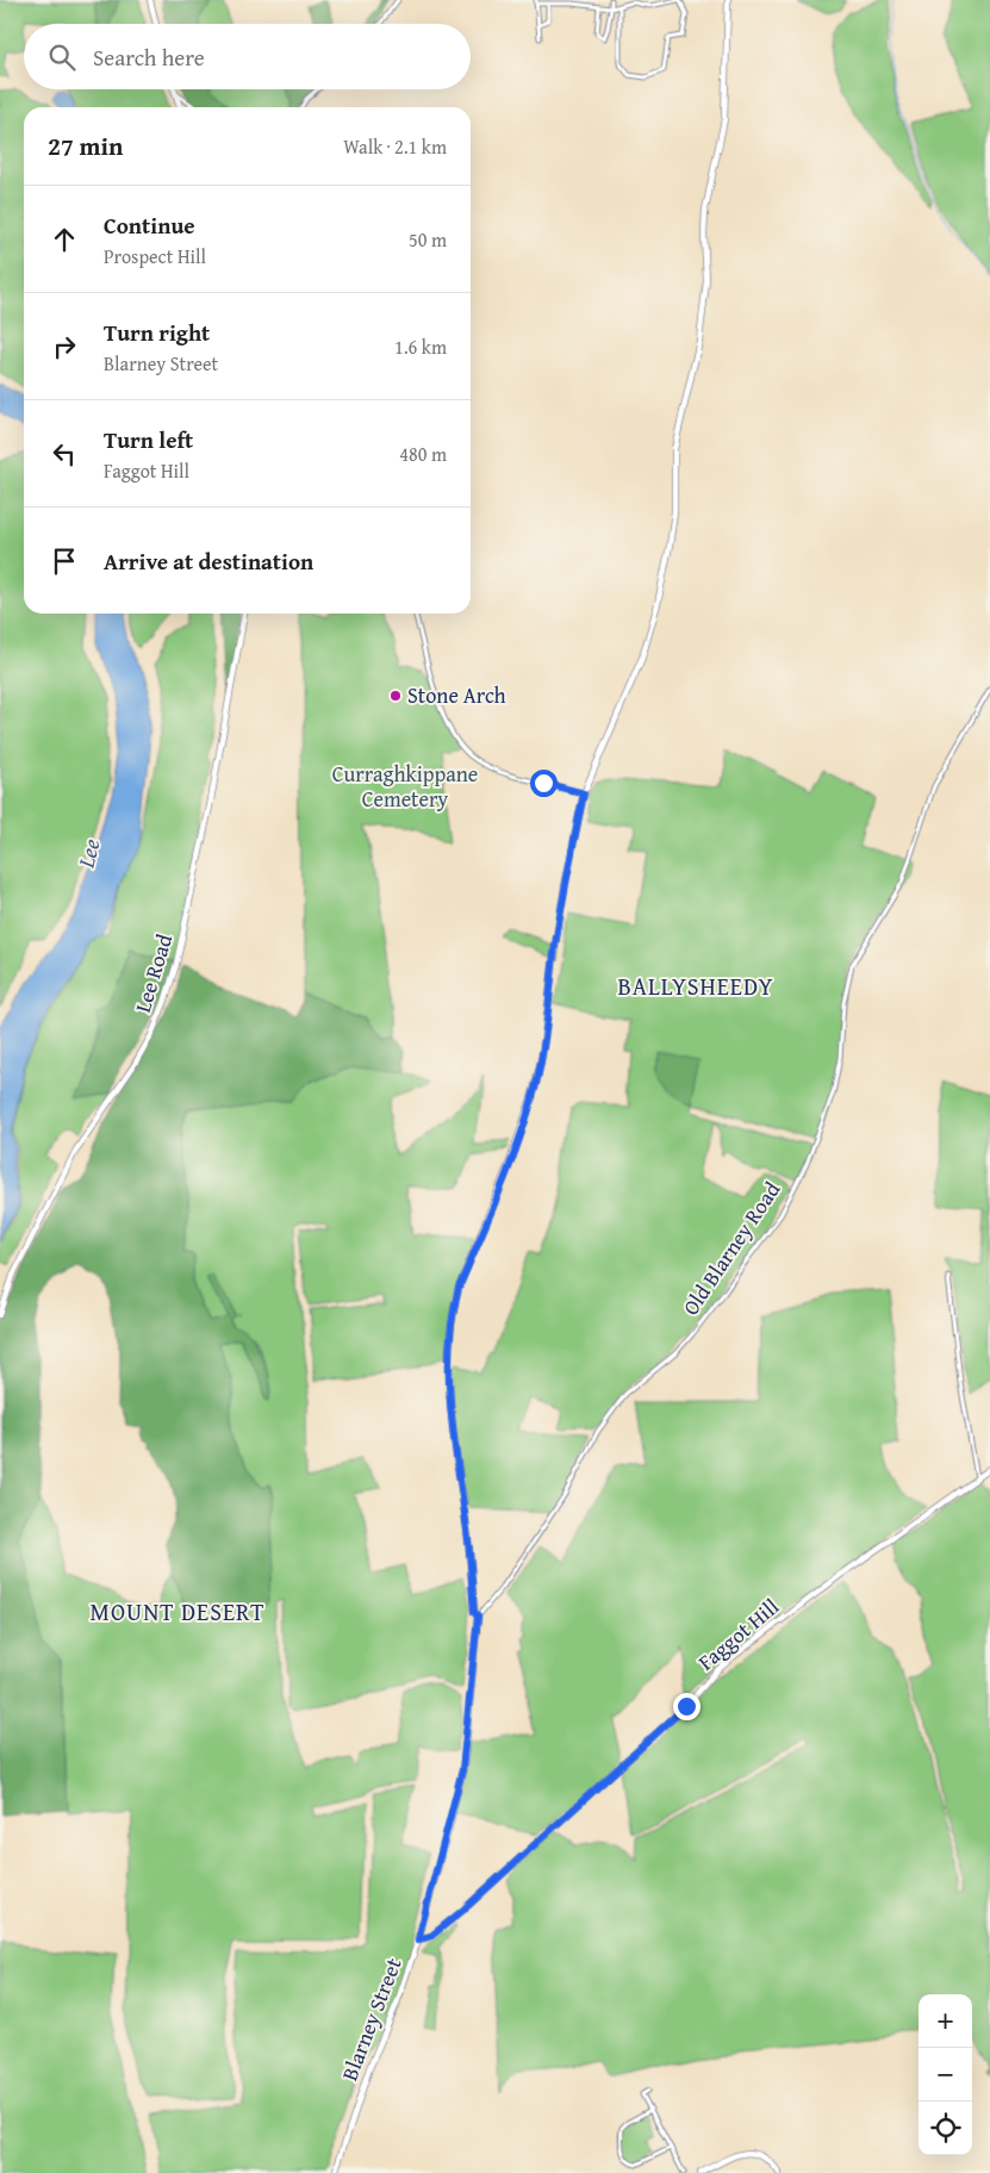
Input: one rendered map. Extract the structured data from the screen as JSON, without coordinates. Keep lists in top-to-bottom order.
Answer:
{
  "streets": {
    "street": [
      "Lee Road",
      "Old Blarney Road",
      "Faggot Hill",
      "Blarney Street"
    ]
  },
  "crossings": [
    ["Old Blarney Road", "Blarney Street"],
    ["Faggot Hill", "Blarney Street"]
  ],
  "districts": ["BALLYSHEEDY", "MOUNT DESERT"],
  "water": ["Lee"],
  "parks": ["Curraghkippane Cemetery"],
  "places": ["Stone Arch"],
  "page": {
    "search": "Search here",
    "heading": ["27 min", "Walk · 2.1 km"],
    "list": [
      ["Continue", "Prospect Hill", "50 m"],
      ["Turn right", "Blarney Street", "1.6 km"],
      ["Turn left", "Faggot Hill", "480 m"],
      "Arrive at destination"
    ],
    "map_buttons": ["+", "−"]
  }
}
